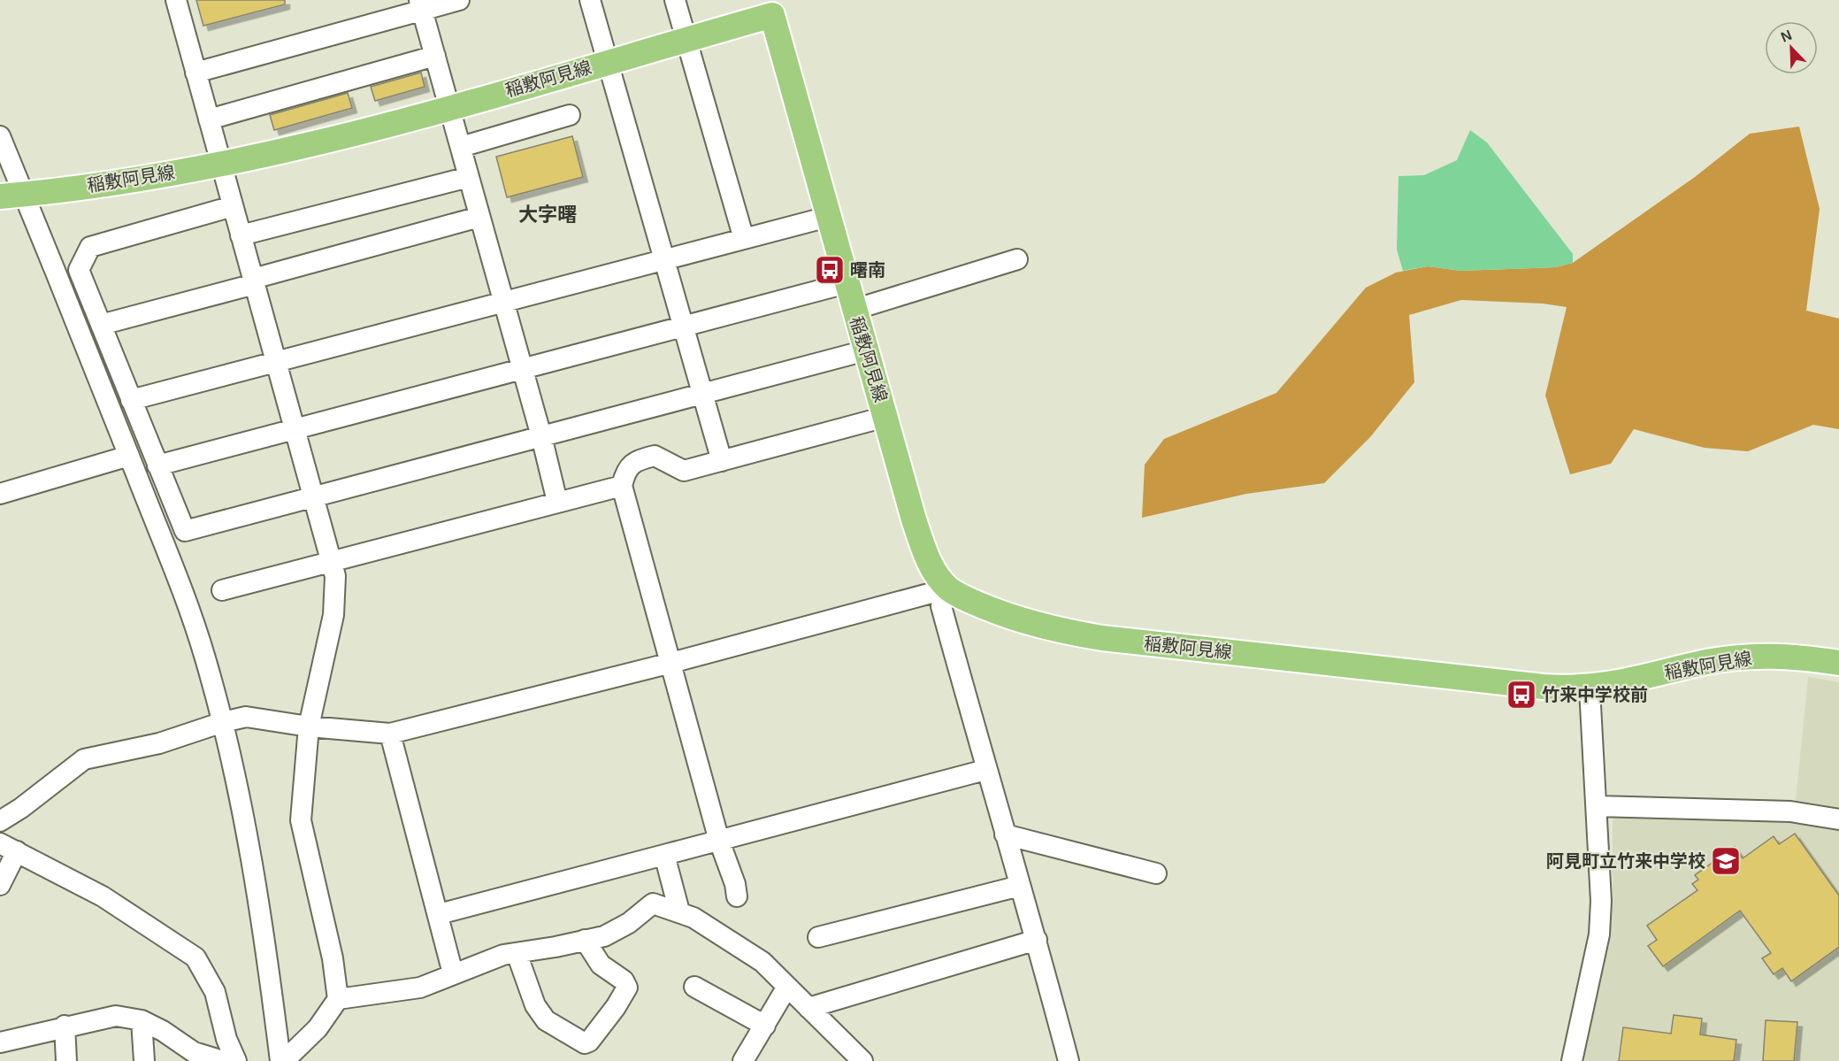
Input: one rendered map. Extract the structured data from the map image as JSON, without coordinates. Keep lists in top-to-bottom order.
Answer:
{
  "streets": {
    "main road": ["稲敷阿見線"]
  },
  "districts": ["大字曙"],
  "places": {
    "bus stop": ["曙南", "竹来中学校前"],
    "school or university": ["阿見町立竹来中学校"]
  },
  "north": "top left"
}
